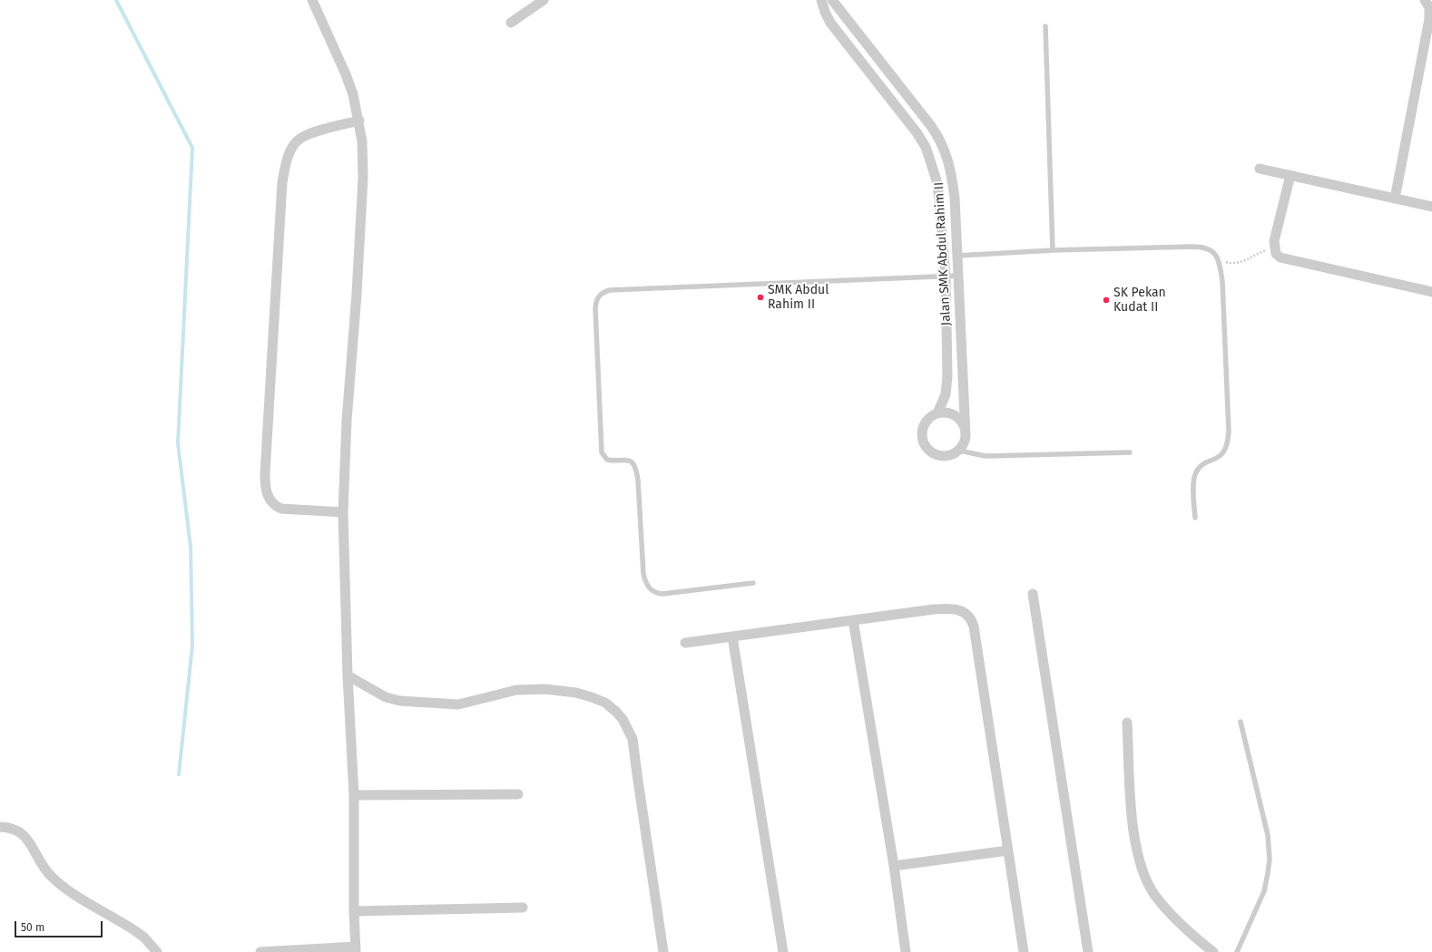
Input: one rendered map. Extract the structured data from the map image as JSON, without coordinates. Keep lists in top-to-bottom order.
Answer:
{
  "streets": {
    "street": ["Jalan SMK Abdul Rahim II"]
  },
  "places": ["SMK Abdul Rahim II", "SK Pekan Kudat II"],
  "scale_bar": "50 m"
}
